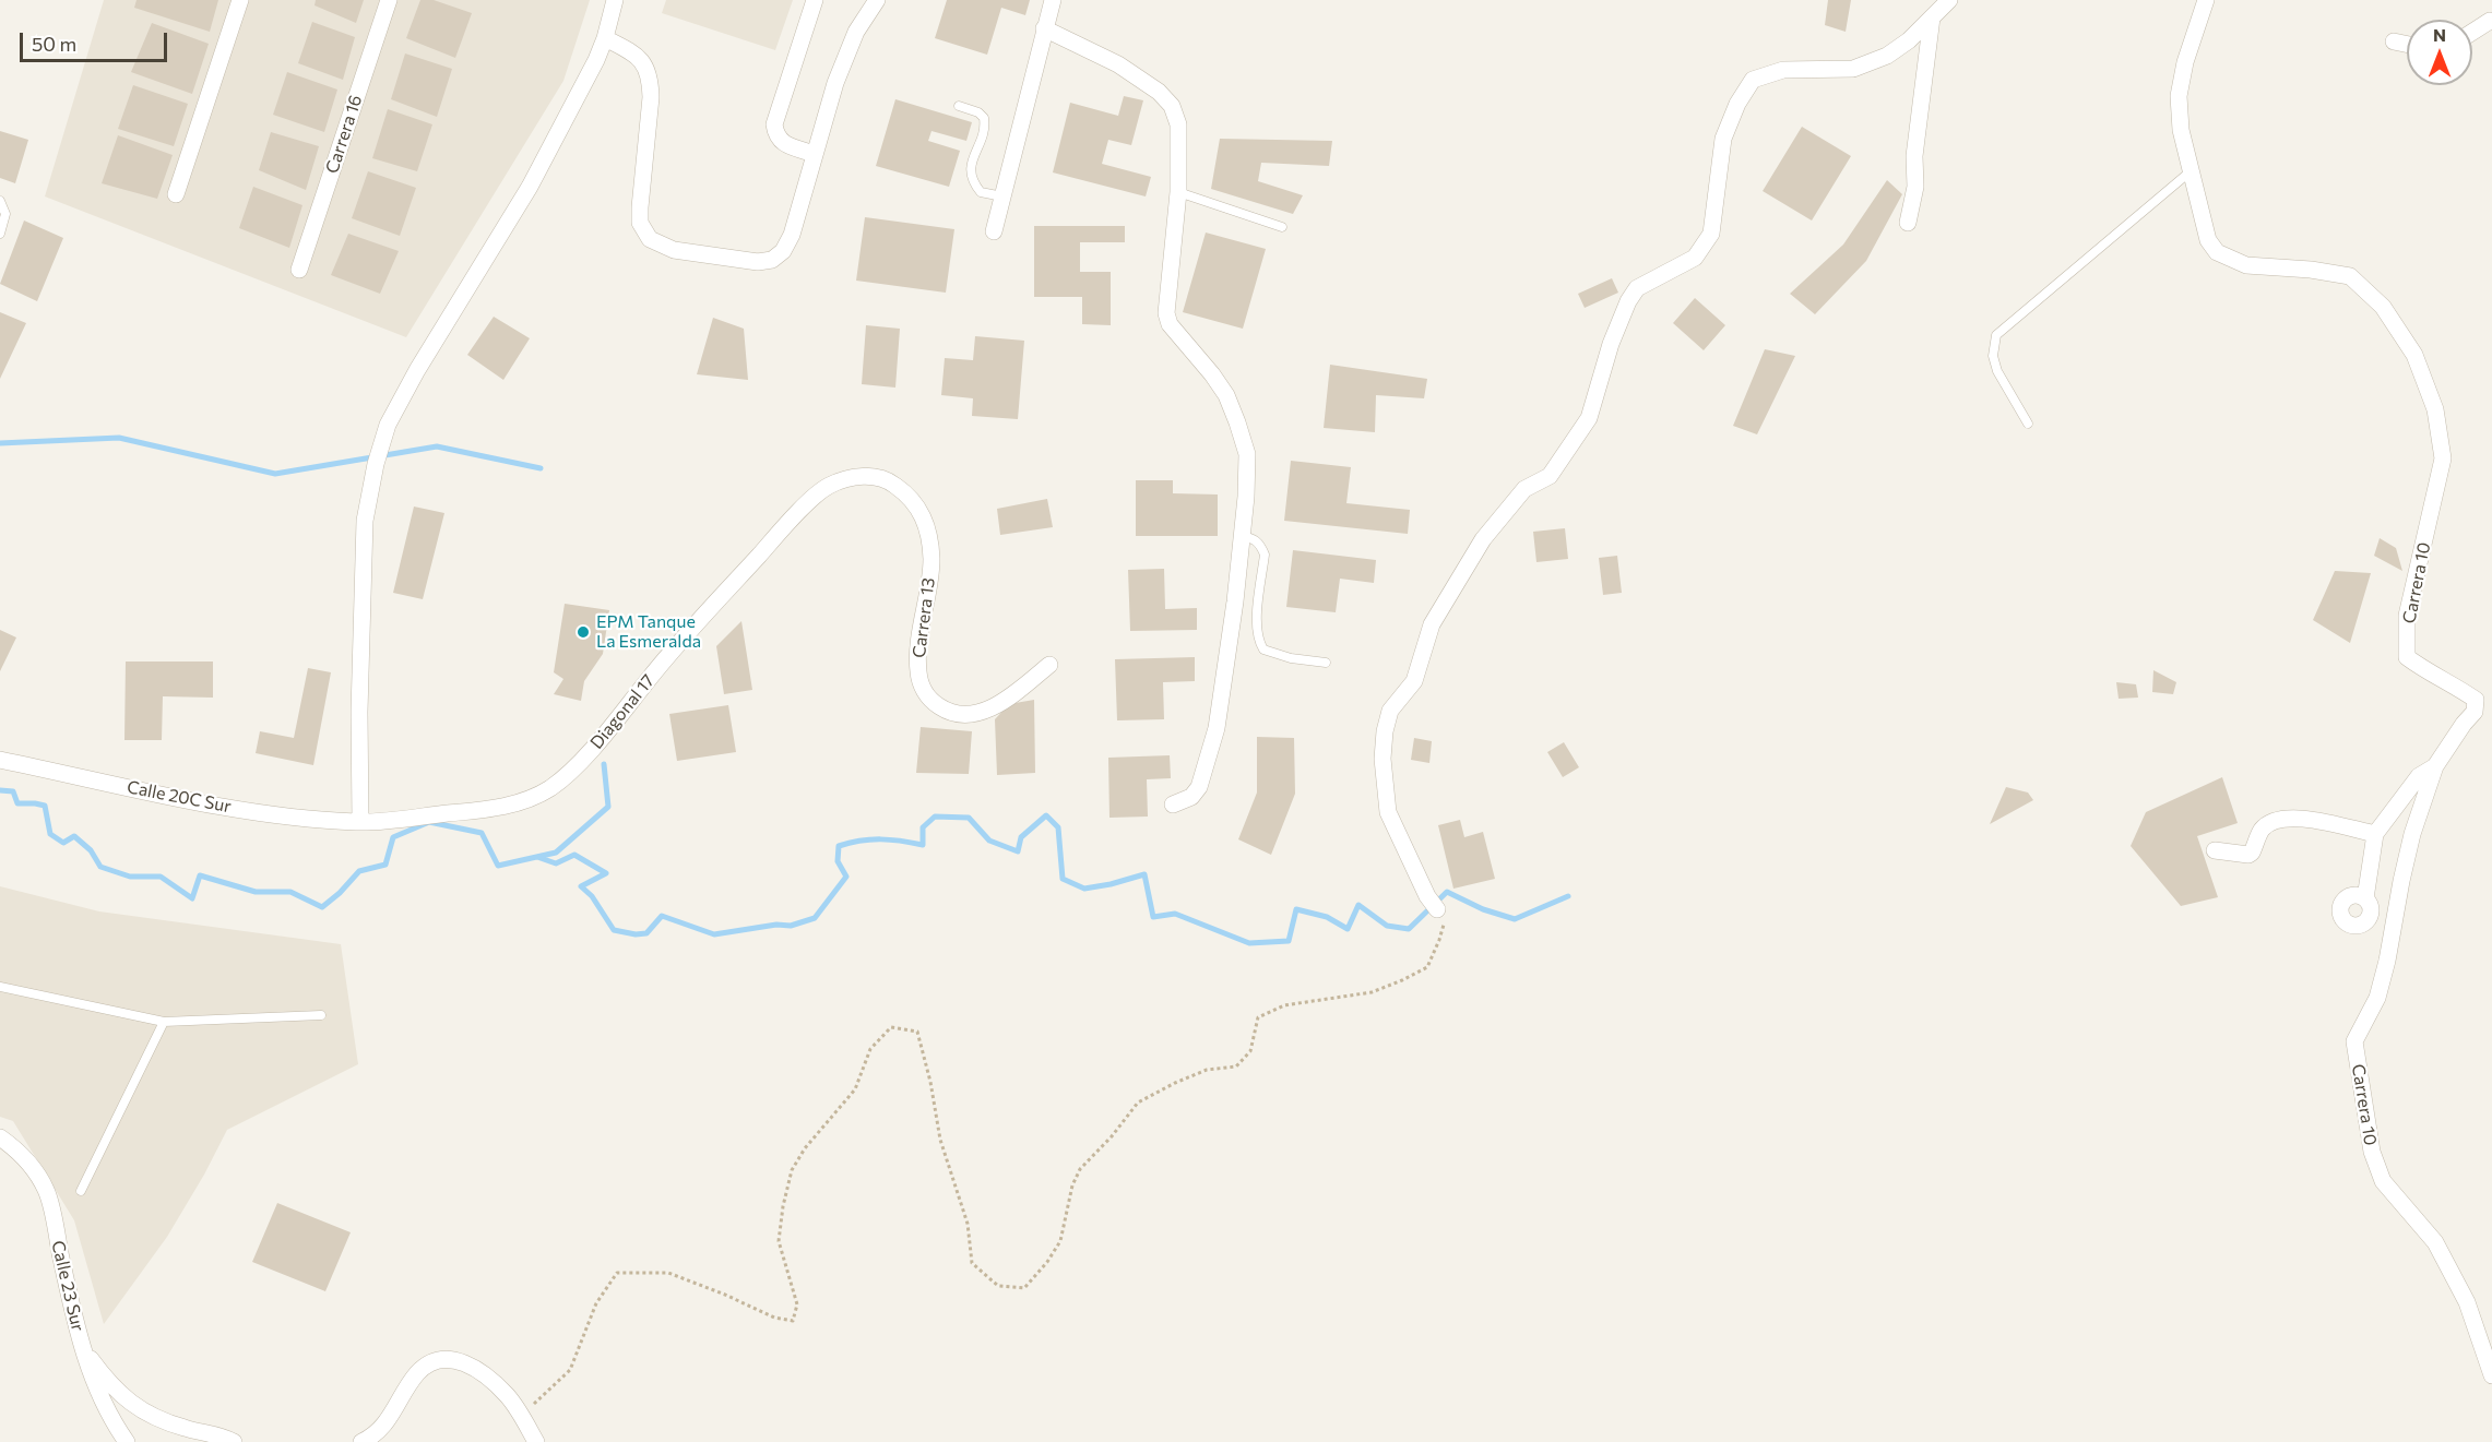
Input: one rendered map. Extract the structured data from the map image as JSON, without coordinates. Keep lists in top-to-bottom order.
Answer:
{
  "streets": {
    "street": [
      "Carrera 16",
      "Carrera 10",
      "Carrera 13",
      "Diagonal 17",
      "Calle 20C Sur",
      "Calle 23 Sur"
    ]
  },
  "crossings": [
    ["Carrera 13", "Diagonal 17"],
    ["Diagonal 17", "Calle 20C Sur"]
  ],
  "places": ["EPM Tanque La Esmeralda"],
  "scale_bar": "50 m",
  "north": "top"
}
